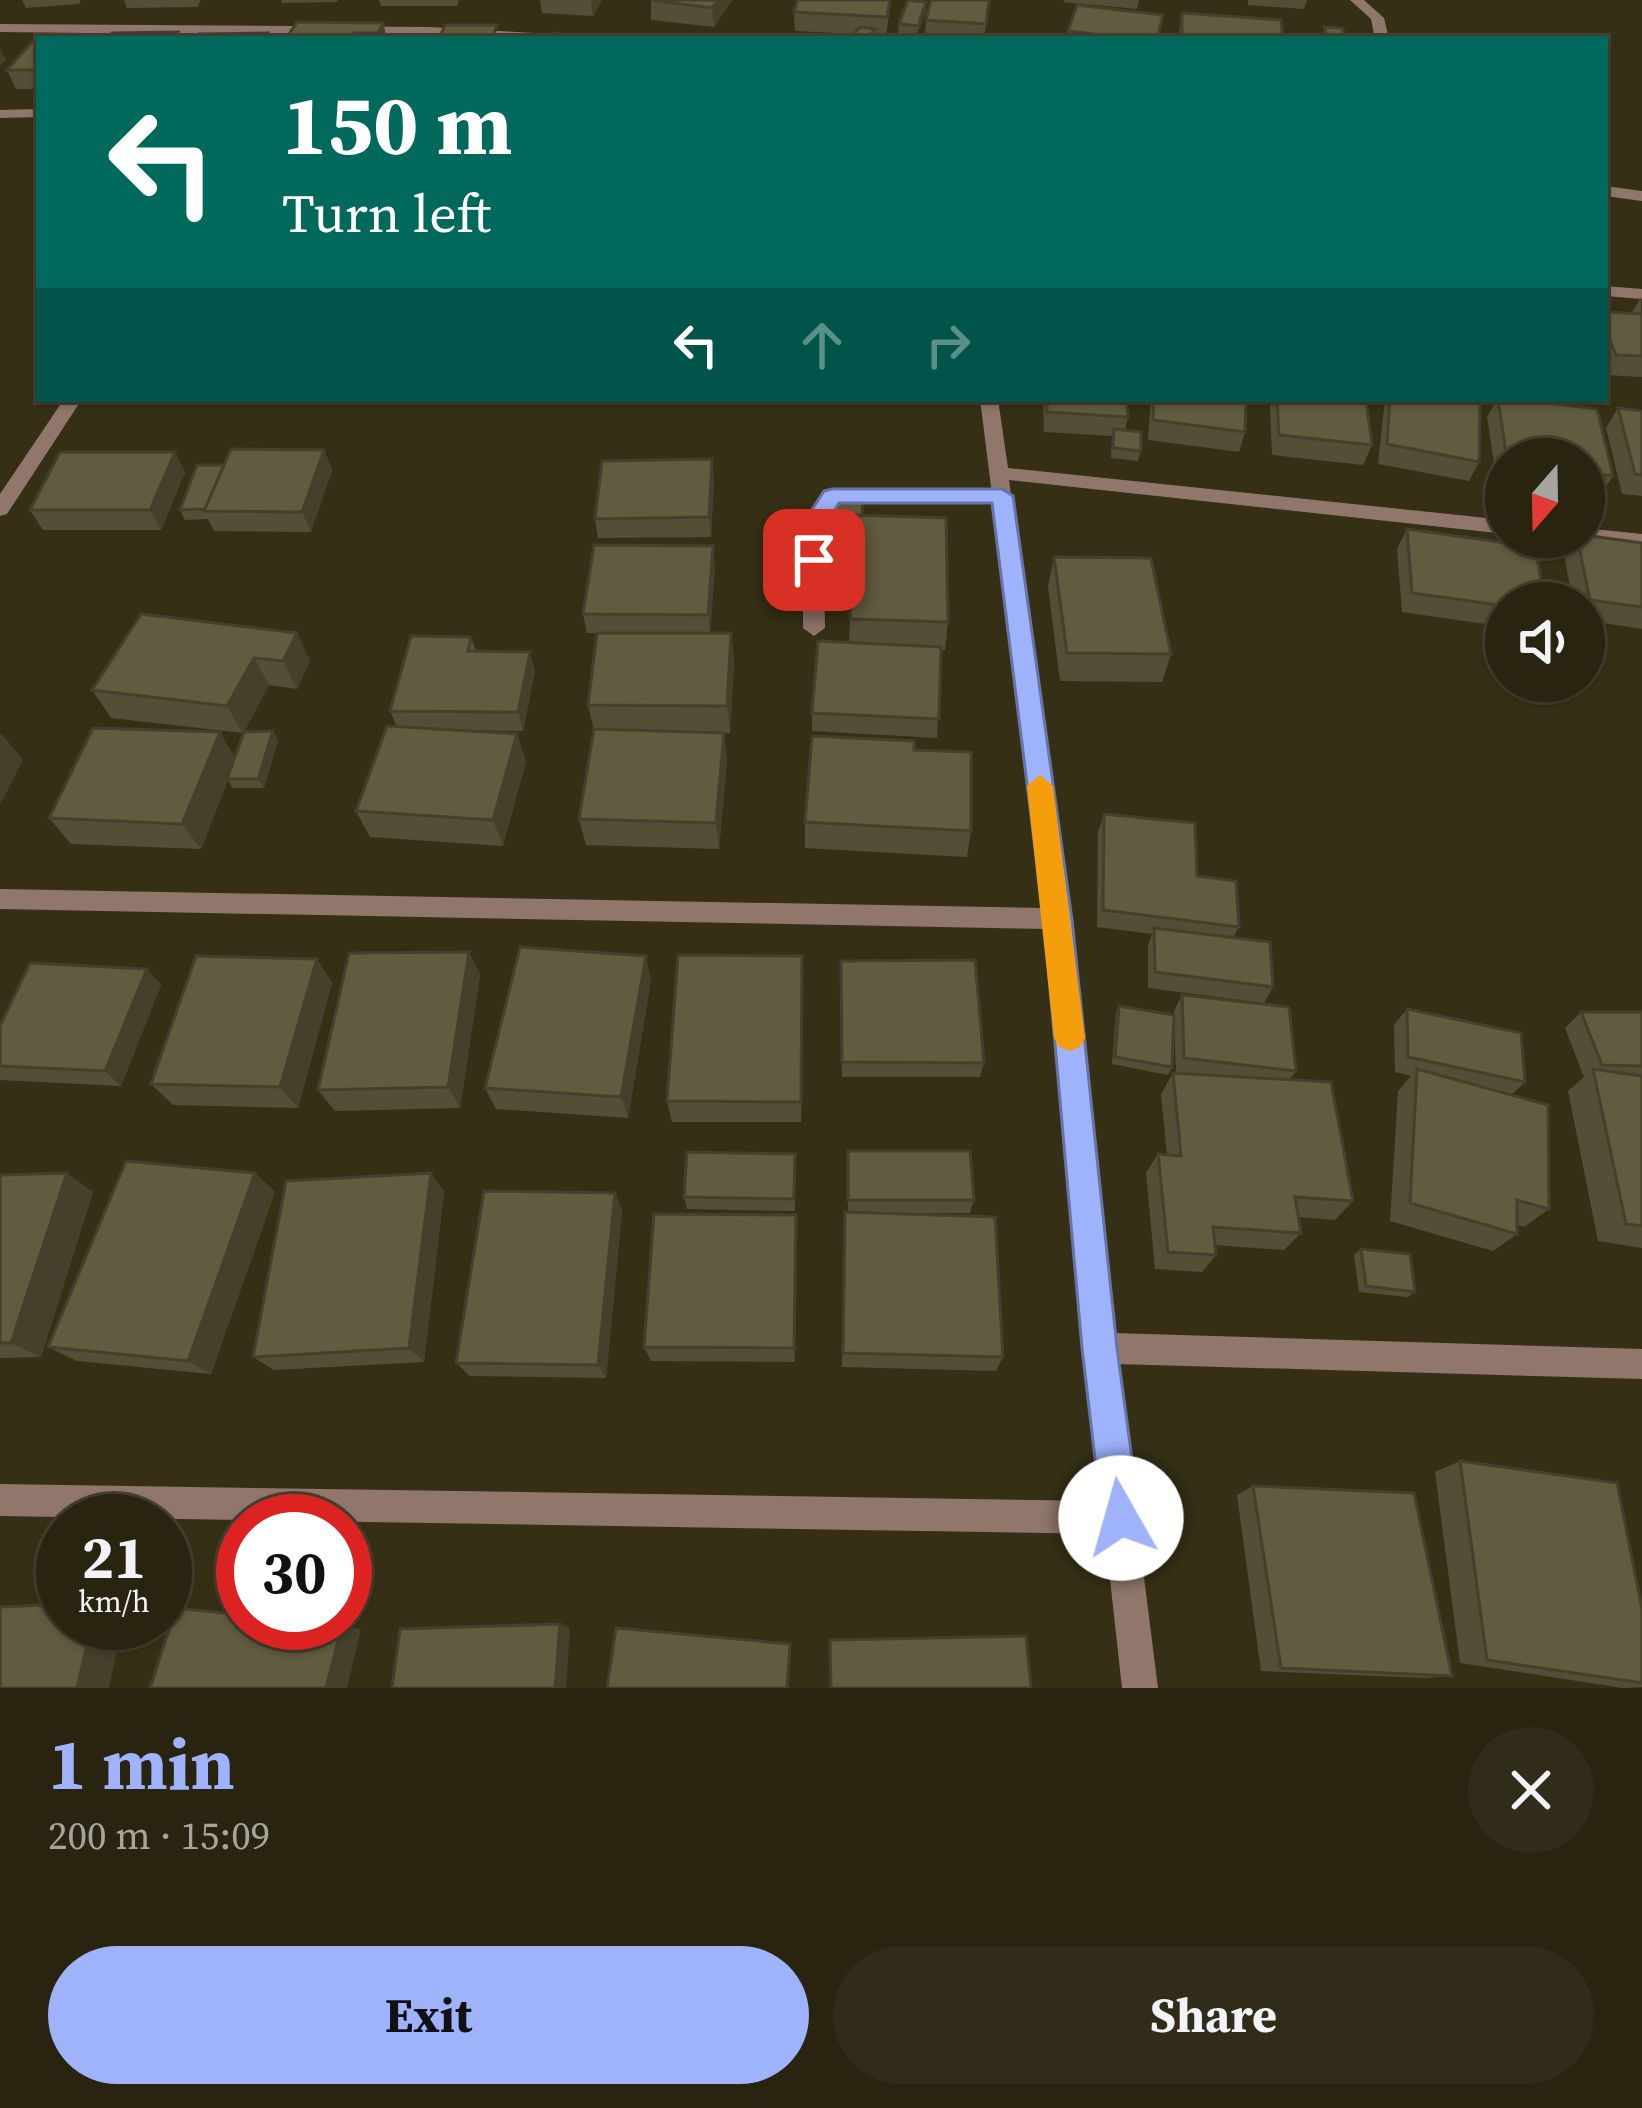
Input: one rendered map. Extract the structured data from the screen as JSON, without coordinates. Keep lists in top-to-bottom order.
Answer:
{
  "north": "bottom",
  "page": {
    "turn": ["150 m", "Turn left"],
    "speed": "21 km/h",
    "limit": "30",
    "heading": ["1 min", "200 m · 15:09"],
    "buttons": ["Exit", "Share"]
  }
}
